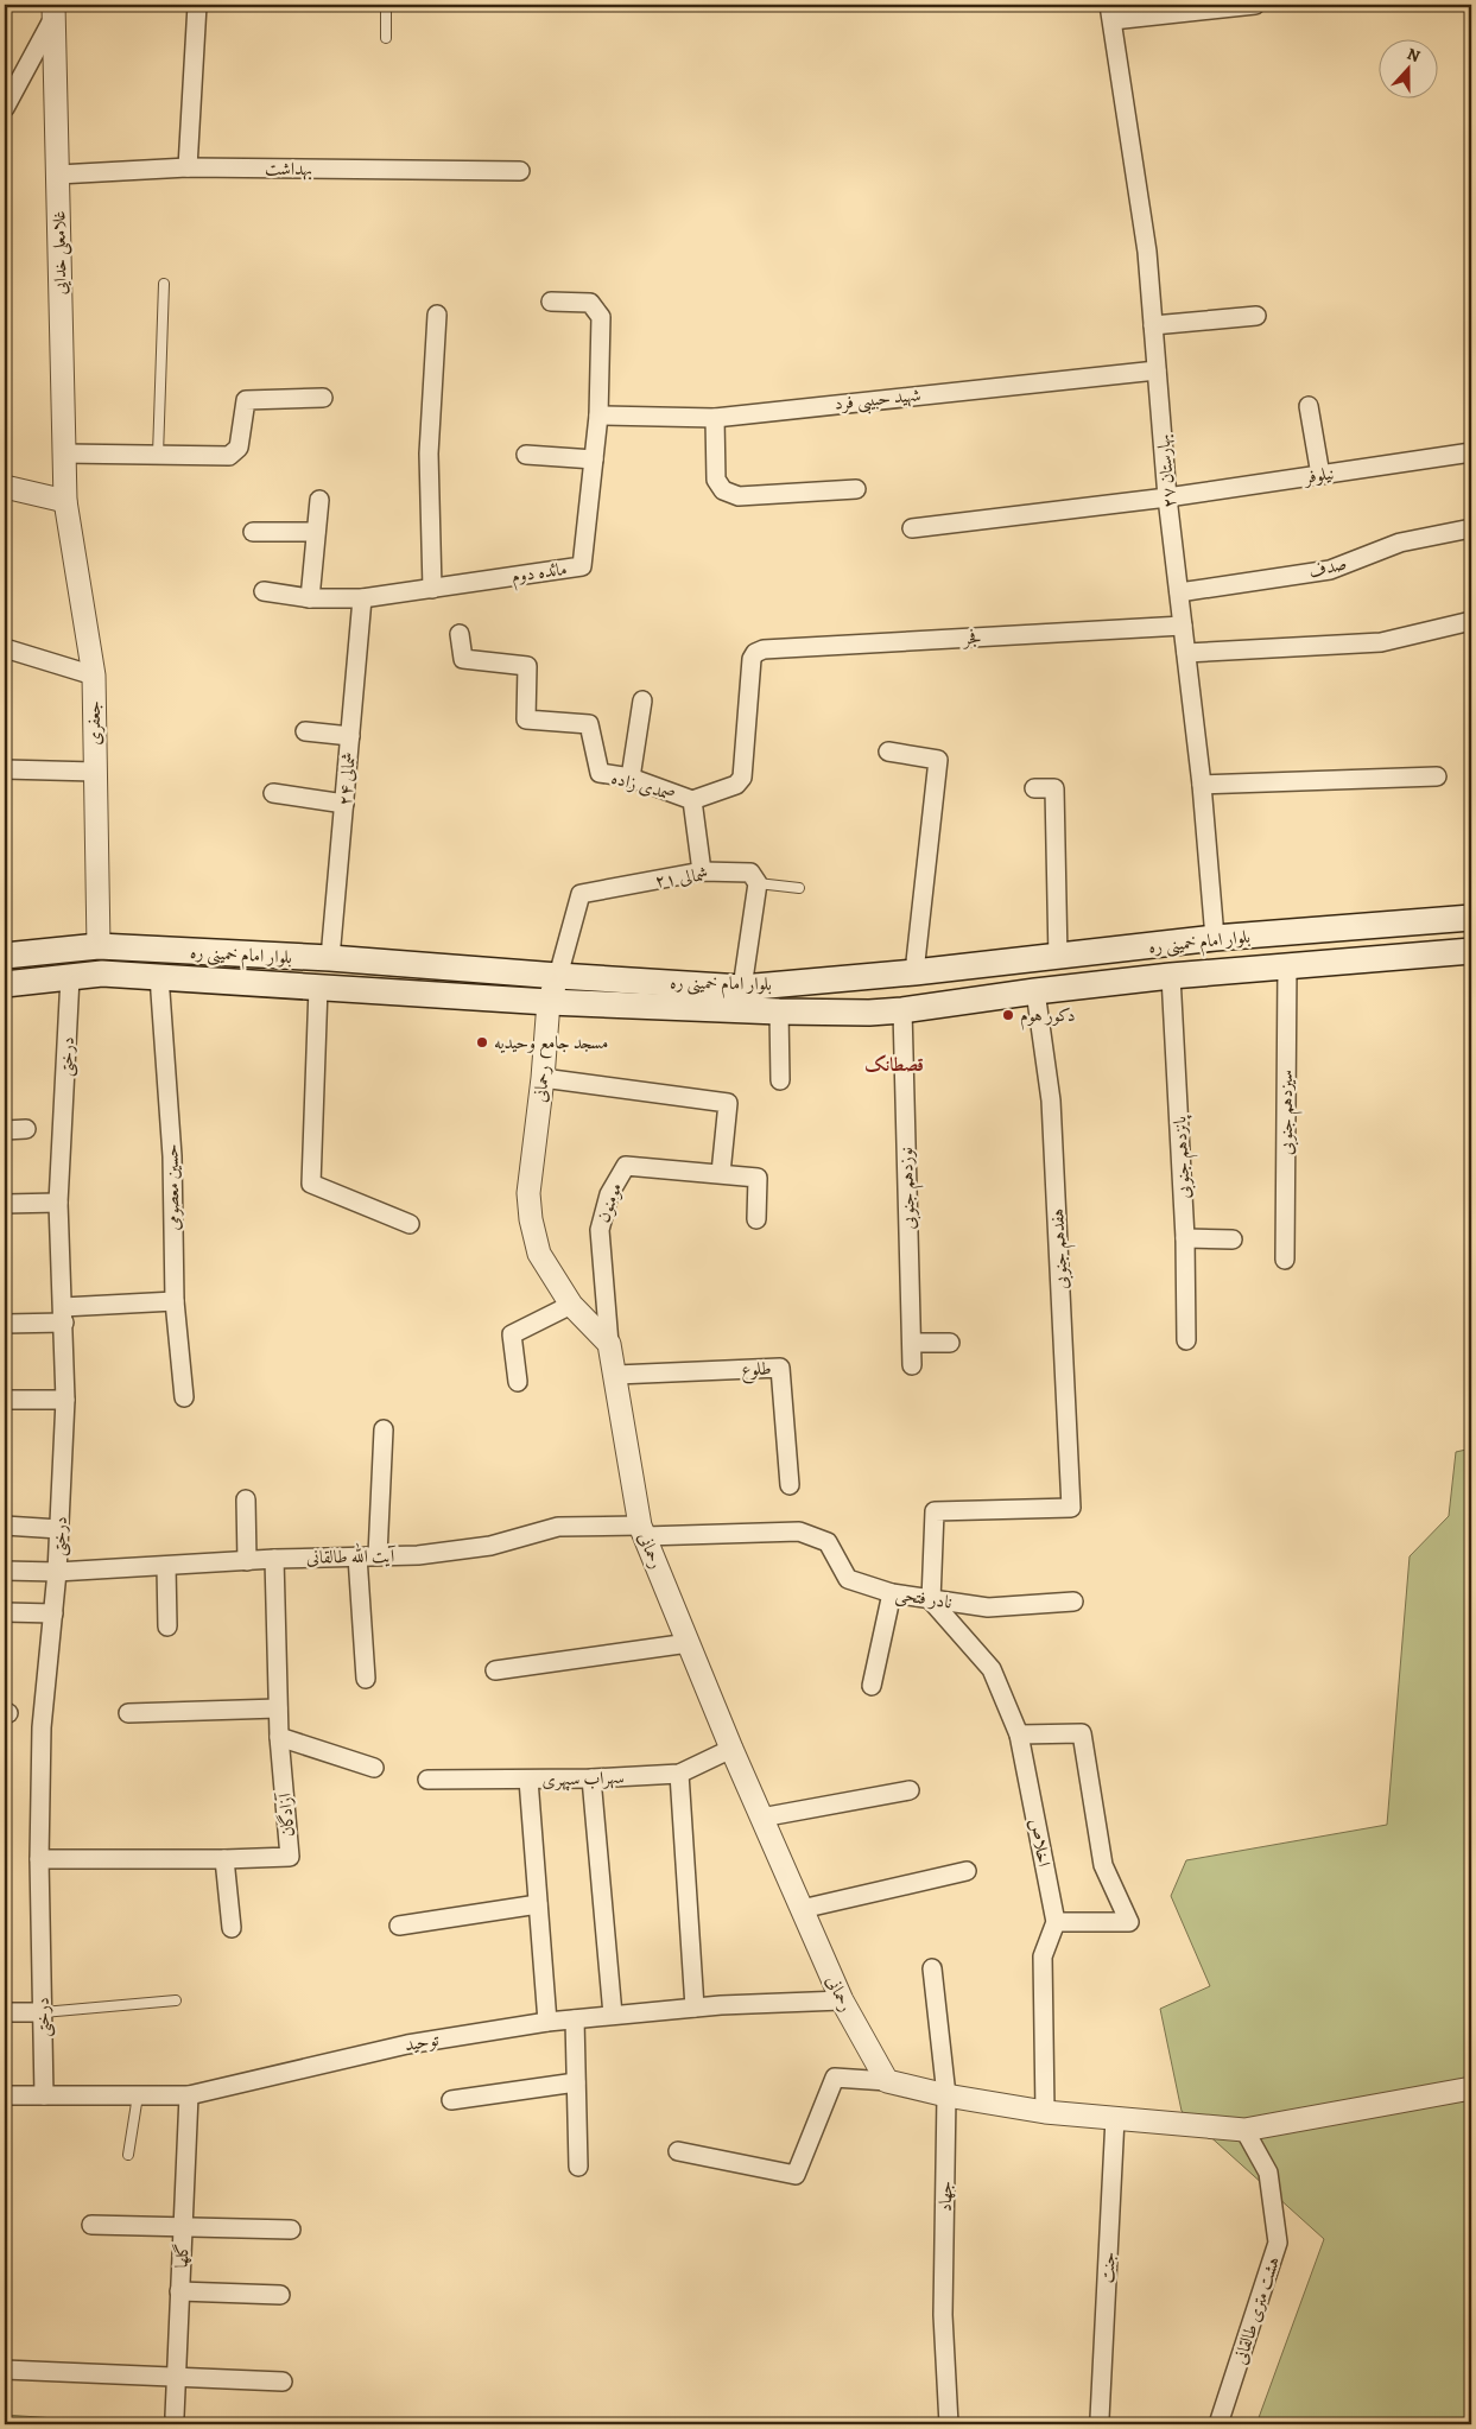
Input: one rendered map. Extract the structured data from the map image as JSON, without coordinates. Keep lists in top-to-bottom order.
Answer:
{
  "streets": {
    "main road": ["بلوار امام خمینی ره"],
    "street": [
      "بهداشت",
      "غلامعلی خدایی",
      "شهید حبیبی فرد",
      "بهارستان ۲۷",
      "نیلوفر",
      "صدف",
      "مائده دوم",
      "فجر",
      "جعفری",
      "۲۴ شمالی",
      "صمدی زاده",
      "۲۱ شمالی",
      "درختی",
      "رحمانی",
      "سیزدهم جنوبی",
      "پانزدهم جنوبی",
      "حسین معصومی",
      "نوزدهم جنوبی",
      "مومنون",
      "هفدهم جنوبی",
      "طلوع",
      "آیت الله طالقانی",
      "نادر فتحی",
      "سهراب سپهری",
      "آزادگان",
      "اخلاص",
      "توحید",
      "جهاد",
      "گلها",
      "جنت",
      "هشت متری طالقانی"
    ]
  },
  "crossings": [
    ["بهداشت", "غلامعلی خدایی"],
    ["غلامعلی خدایی", "جعفری"],
    ["شهید حبیبی فرد", "بهارستان ۲۷"],
    ["شهید حبیبی فرد", "مائده دوم"],
    ["بهارستان ۲۷", "نیلوفر"],
    ["بهارستان ۲۷", "صدف"],
    ["بهارستان ۲۷", "فجر"],
    ["بهارستان ۲۷", "بلوار امام خمینی ره"],
    ["مائده دوم", "۲۴ شمالی"],
    ["فجر", "صمدی زاده"],
    ["جعفری", "بلوار امام خمینی ره"],
    ["۲۴ شمالی", "بلوار امام خمینی ره"],
    ["صمدی زاده", "۲۱ شمالی"],
    ["۲۱ شمالی", "بلوار امام خمینی ره"],
    ["۲۱ شمالی", "رحمانی"],
    ["بلوار امام خمینی ره", "درختی"],
    ["بلوار امام خمینی ره", "رحمانی"],
    ["بلوار امام خمینی ره", "سیزدهم جنوبی"],
    ["بلوار امام خمینی ره", "پانزدهم جنوبی"],
    ["بلوار امام خمینی ره", "حسین معصومی"],
    ["بلوار امام خمینی ره", "نوزدهم جنوبی"],
    ["بلوار امام خمینی ره", "هفدهم جنوبی"],
    ["درختی", "آیت الله طالقانی"],
    ["درختی", "آزادگان"],
    ["درختی", "توحید"],
    ["رحمانی", "مومنون"],
    ["رحمانی", "طلوع"],
    ["رحمانی", "آیت الله طالقانی"],
    ["رحمانی", "نادر فتحی"],
    ["رحمانی", "سهراب سپهری"],
    ["رحمانی", "توحید"],
    ["هفدهم جنوبی", "نادر فتحی"],
    ["هفدهم جنوبی", "اخلاص"],
    ["آیت الله طالقانی", "نادر فتحی"],
    ["آیت الله طالقانی", "آزادگان"],
    ["نادر فتحی", "اخلاص"],
    ["توحید", "گلها"]
  ],
  "districts": ["قصطانک"],
  "places": ["دکور هوم", "مسجد جامع وحیدیه"],
  "north": "top"
}
